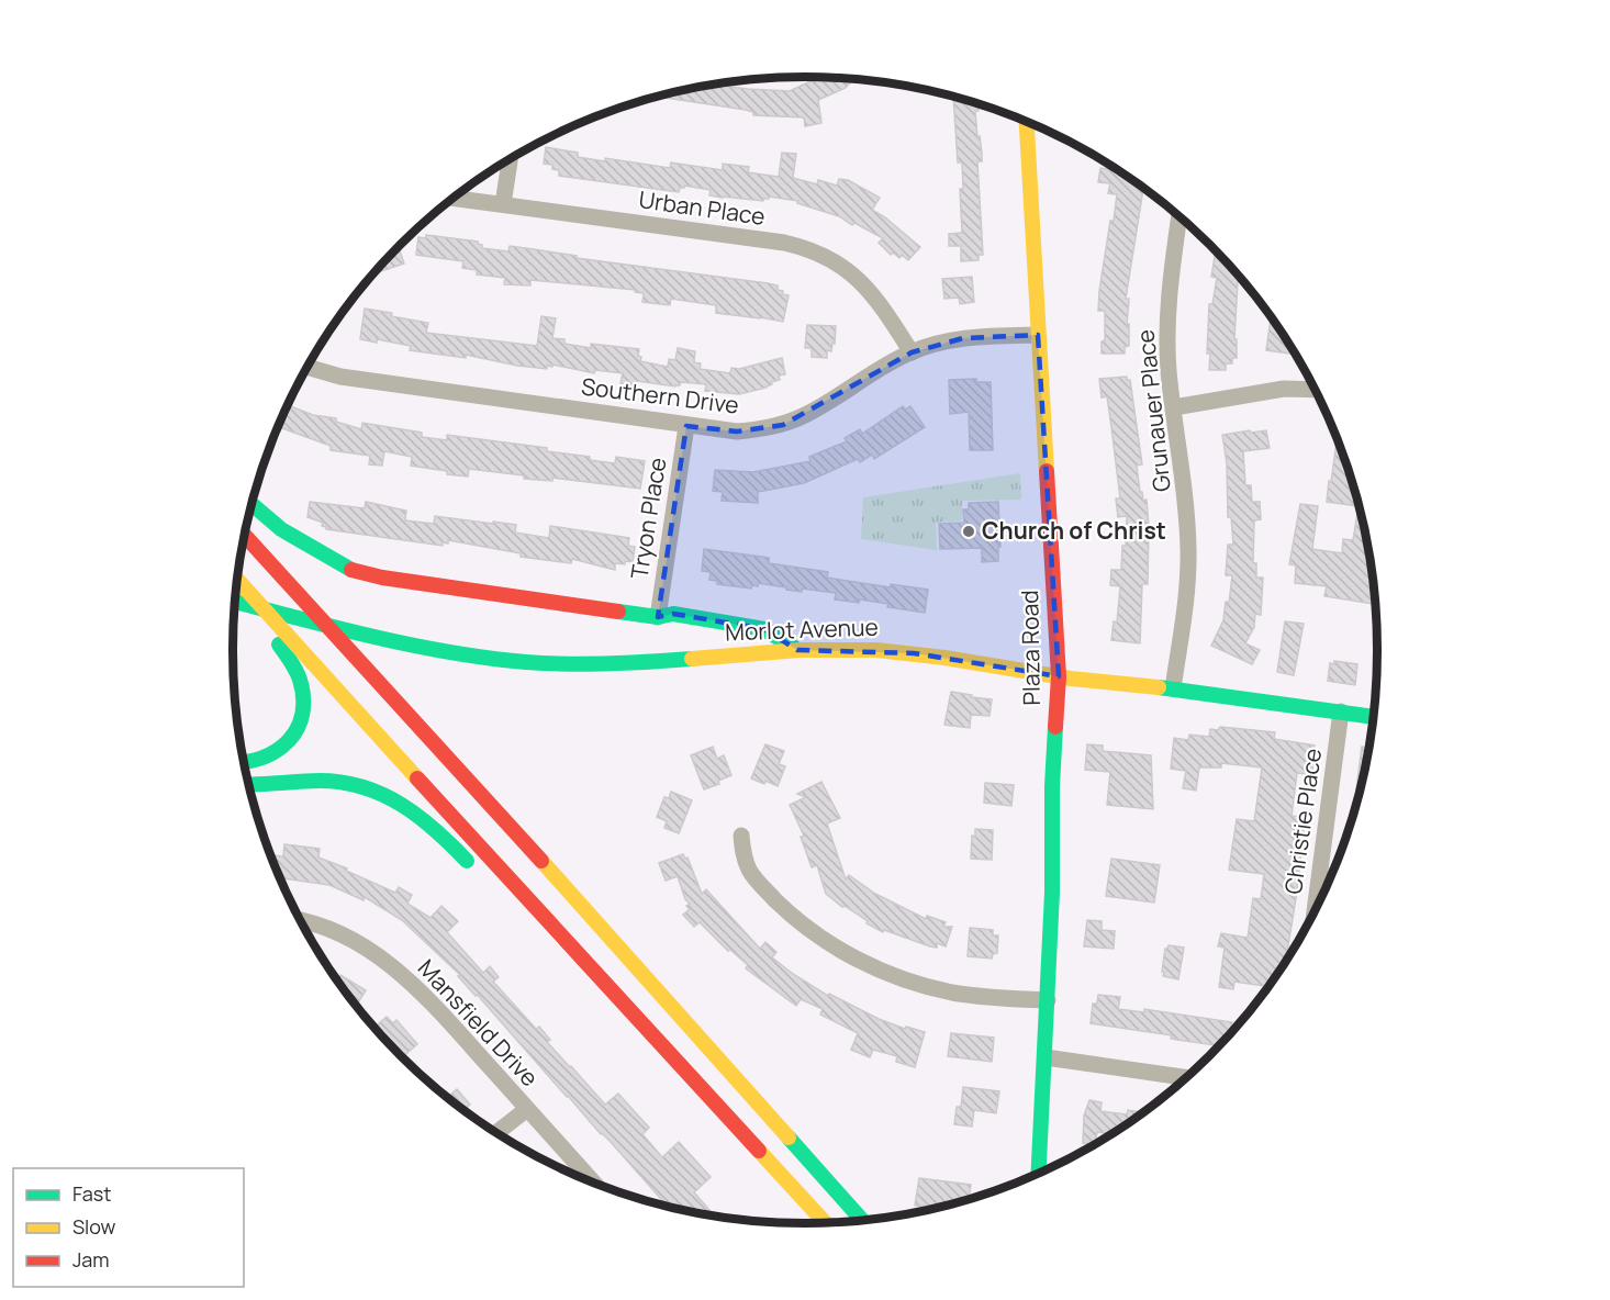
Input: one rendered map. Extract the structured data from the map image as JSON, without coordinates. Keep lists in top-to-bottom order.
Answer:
{
  "streets": {
    "main road": ["Morlot Avenue", "Plaza Road"],
    "street": [
      "Urban Place",
      "Southern Drive",
      "Grunauer Place",
      "Tryon Place",
      "Christie Place",
      "Mansfield Drive"
    ]
  },
  "crossings": [
    ["Urban Place", "Southern Drive"],
    ["Southern Drive", "Tryon Place"],
    ["Southern Drive", "Plaza Road"],
    ["Grunauer Place", "Morlot Avenue"],
    ["Morlot Avenue", "Plaza Road"],
    ["Morlot Avenue", "Christie Place"]
  ],
  "places": ["Church of Christ"],
  "legend": ["Fast", "Slow", "Jam"]
}
